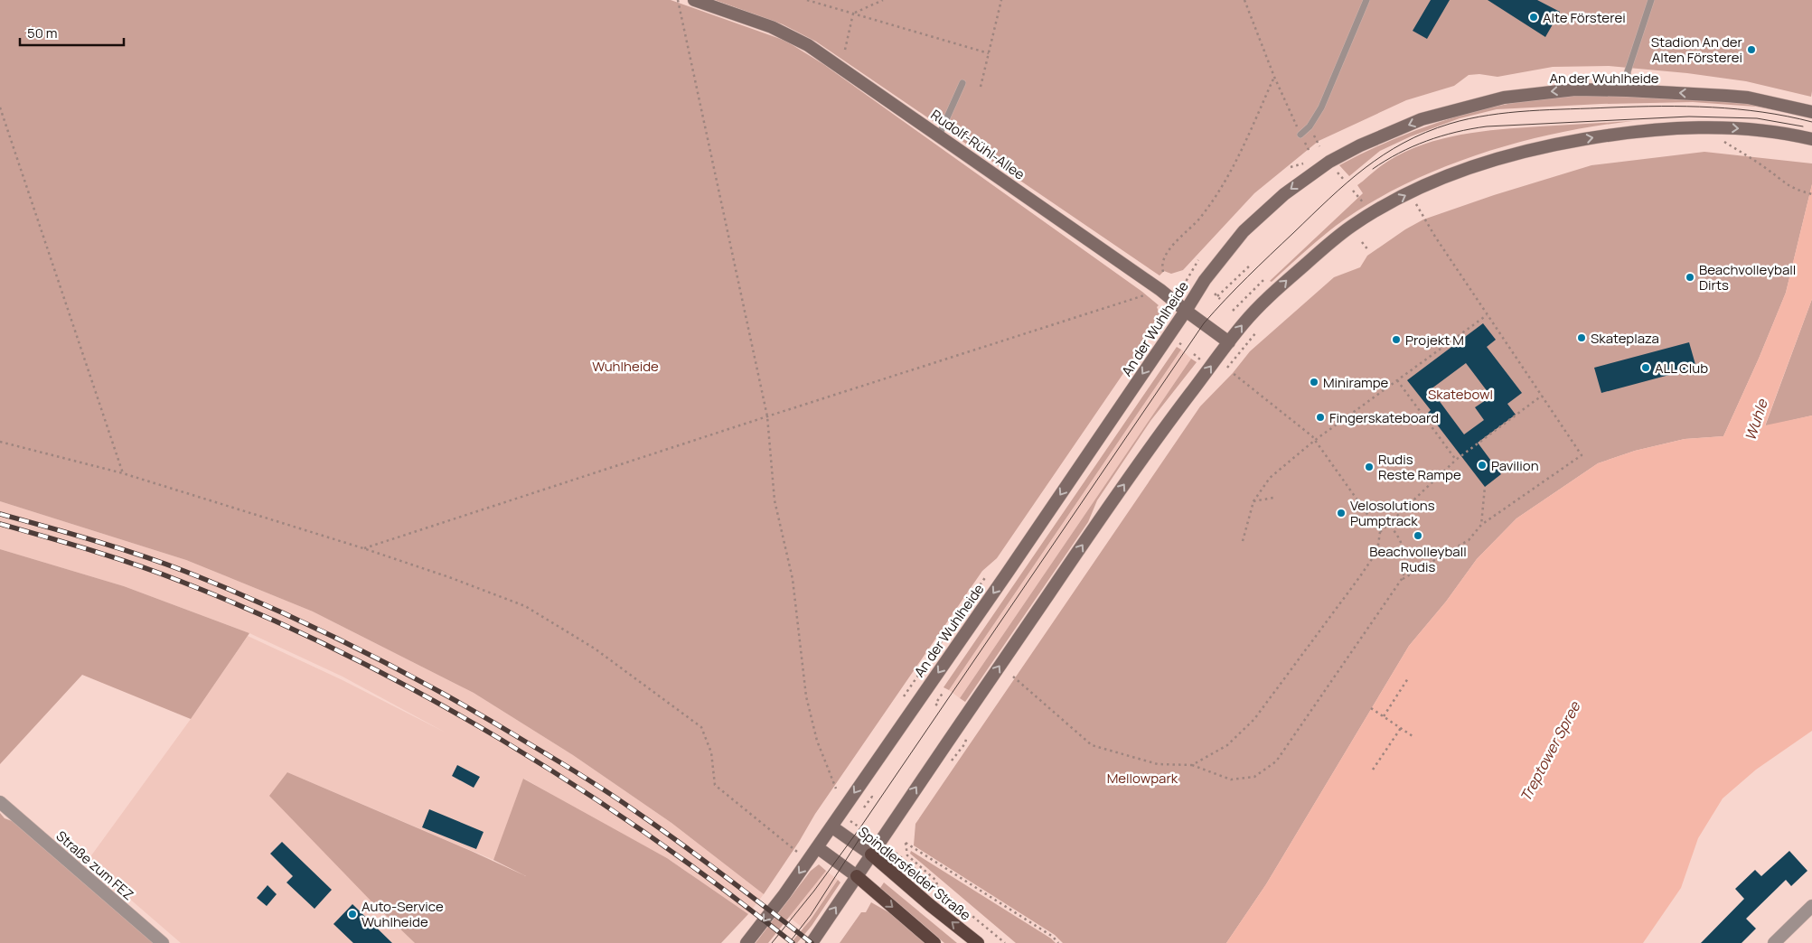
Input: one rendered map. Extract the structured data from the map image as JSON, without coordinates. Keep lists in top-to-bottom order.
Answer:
{
  "streets": {
    "highway": ["Spindlersfelder Straße"],
    "main road": ["An der Wuhlheide", "Rudolf-Rühl-Allee"],
    "street": ["Straße zum FEZ"]
  },
  "crossings": [
    ["An der Wuhlheide", "Rudolf-Rühl-Allee"],
    ["An der Wuhlheide", "Spindlersfelder Straße"]
  ],
  "one_way": ["Spindlersfelder Straße"],
  "water": ["Wuhle", "Treptower Spree"],
  "parks": ["Wuhlheide", "Skatebowl", "Mellowpark"],
  "places": [
    "Alte Försterei",
    "Stadion An der Alten Försterei",
    "Beachvolleyball Dirts",
    "Skateplaza",
    "Projekt M",
    "ALL Club",
    "Minirampe",
    "Fingerskateboard",
    "Pavilion",
    "Rudis Reste Rampe",
    "Velosolutions Pumptrack",
    "Beachvolleyball Rudis",
    "Auto-Service Wuhlheide"
  ],
  "scale_bar": "50 m"
}
